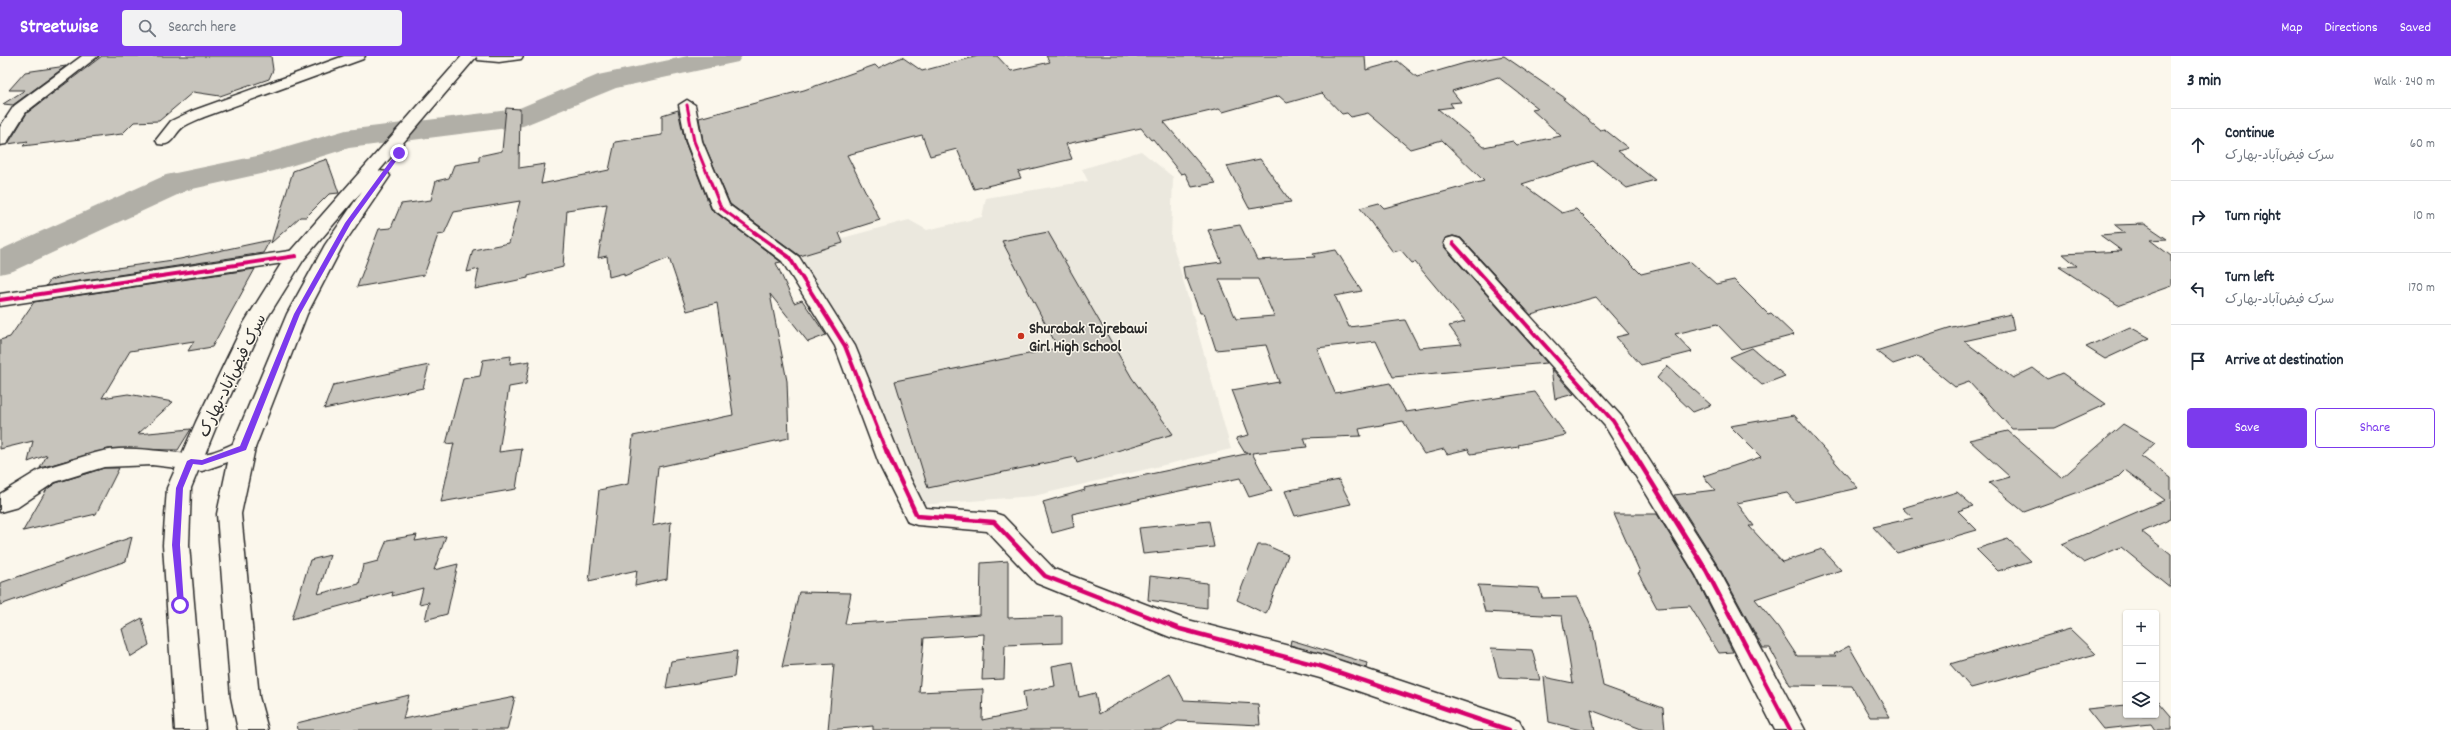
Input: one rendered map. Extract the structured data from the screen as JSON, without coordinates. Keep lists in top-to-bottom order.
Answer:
{
  "streets": {
    "street": ["سرک فیض‌آباد-بهارک"]
  },
  "places": ["Shurabak Tajrebawi Girl High School"],
  "page": {
    "header": "Streetwise",
    "search": "Search here",
    "nav": ["Map", "Directions", "Saved"],
    "heading": ["3 min", "Walk · 240 m"],
    "list": [
      ["Continue", "سرک فیض‌آباد-بهارک", "60 m"],
      ["Turn right", "10 m"],
      ["Turn left", "سرک فیض‌آباد-بهارک", "170 m"],
      "Arrive at destination"
    ],
    "buttons": ["Save", "Share"],
    "map_buttons": ["+", "−"]
  }
}
